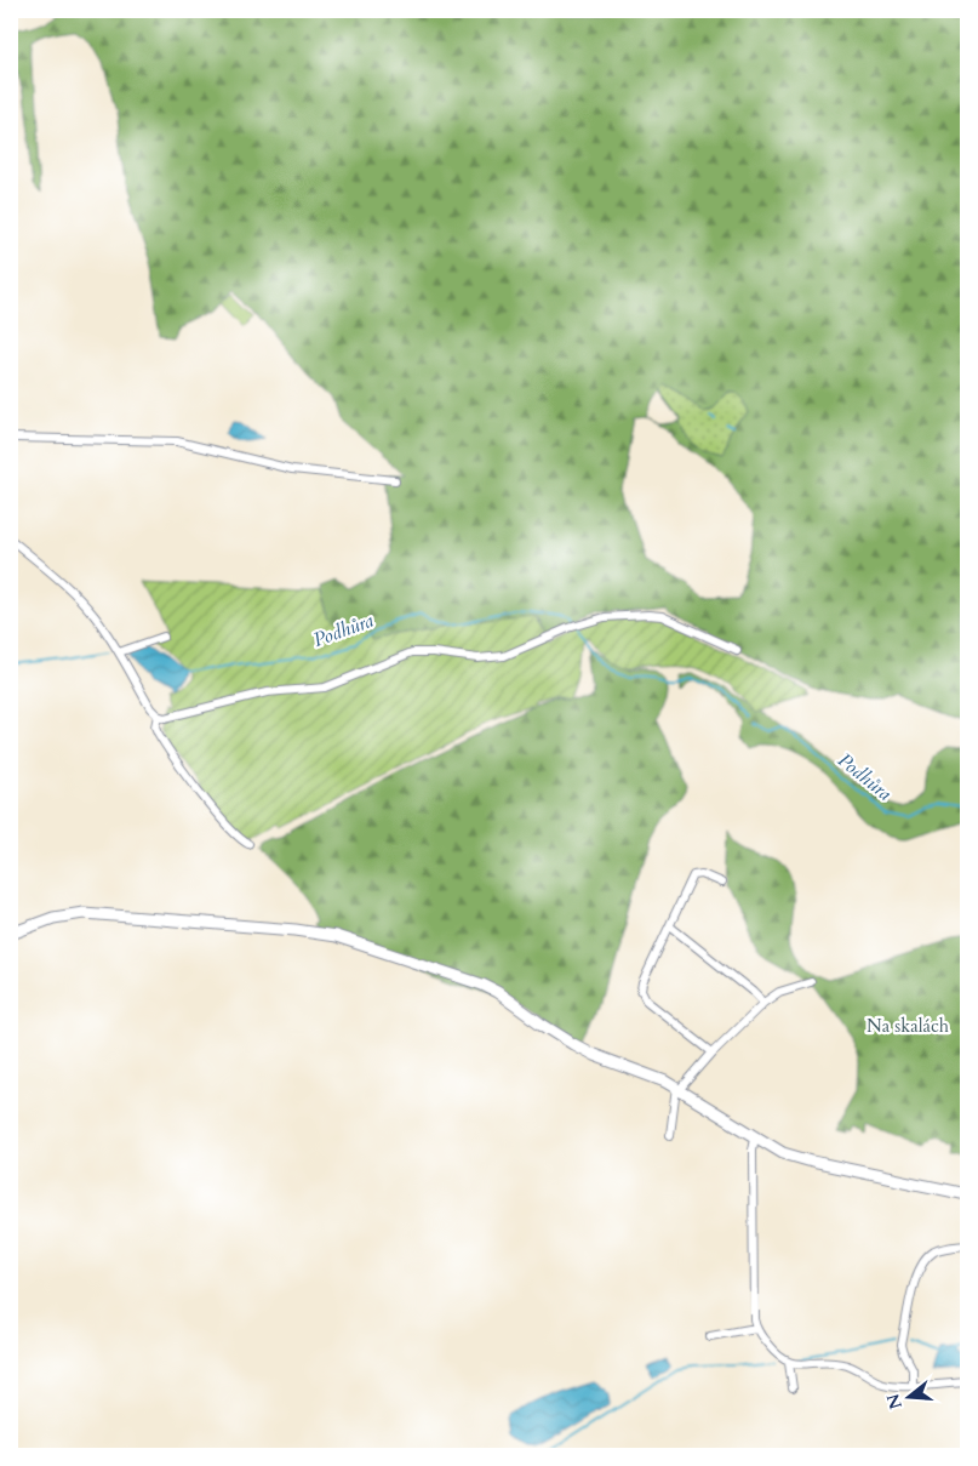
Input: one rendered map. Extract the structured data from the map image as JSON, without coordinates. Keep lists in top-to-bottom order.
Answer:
{
  "water": ["Podhůra"],
  "parks": ["Na skalách"],
  "north": "left"
}
